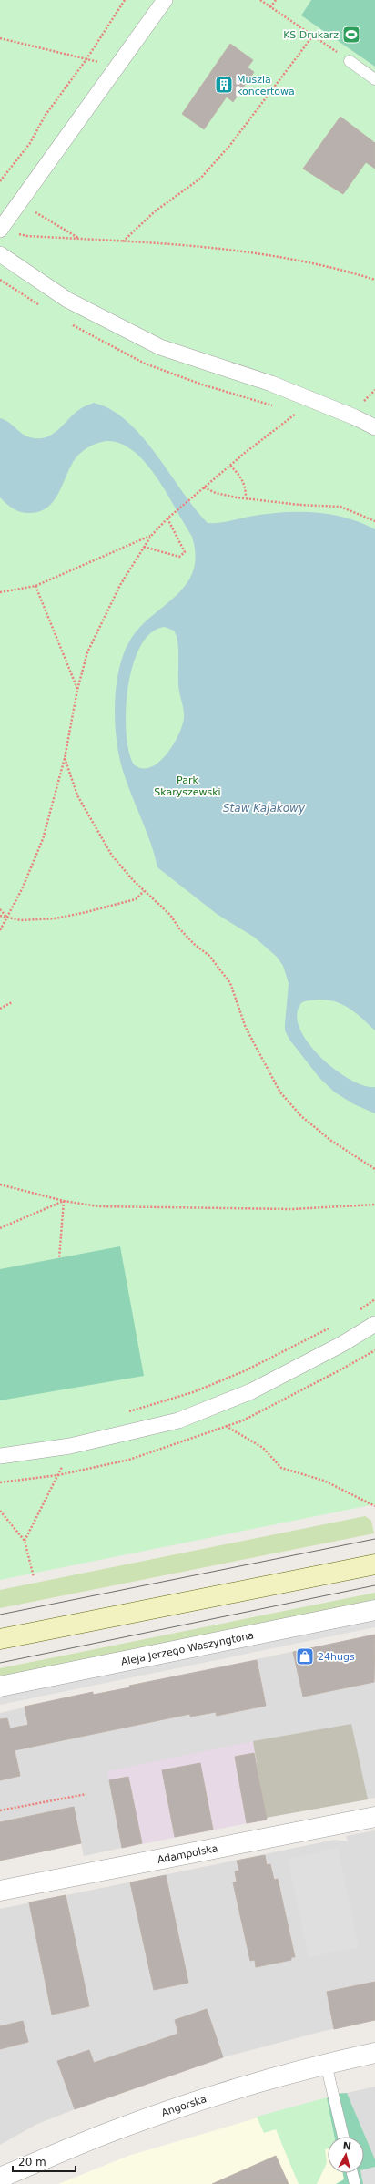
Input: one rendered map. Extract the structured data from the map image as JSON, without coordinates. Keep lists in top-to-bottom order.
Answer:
{
  "streets": {
    "street": ["Aleja Jerzego Waszyngtona", "Adampolska", "Angorska"]
  },
  "water": ["Staw Kajakowy"],
  "parks": ["Park Skaryszewski"],
  "places": {
    "sports": ["KS Drukarz"],
    "building": ["Muszla koncertowa"],
    "shop": ["24hugs"]
  },
  "scale_bar": "20 m",
  "north": "top"
}
